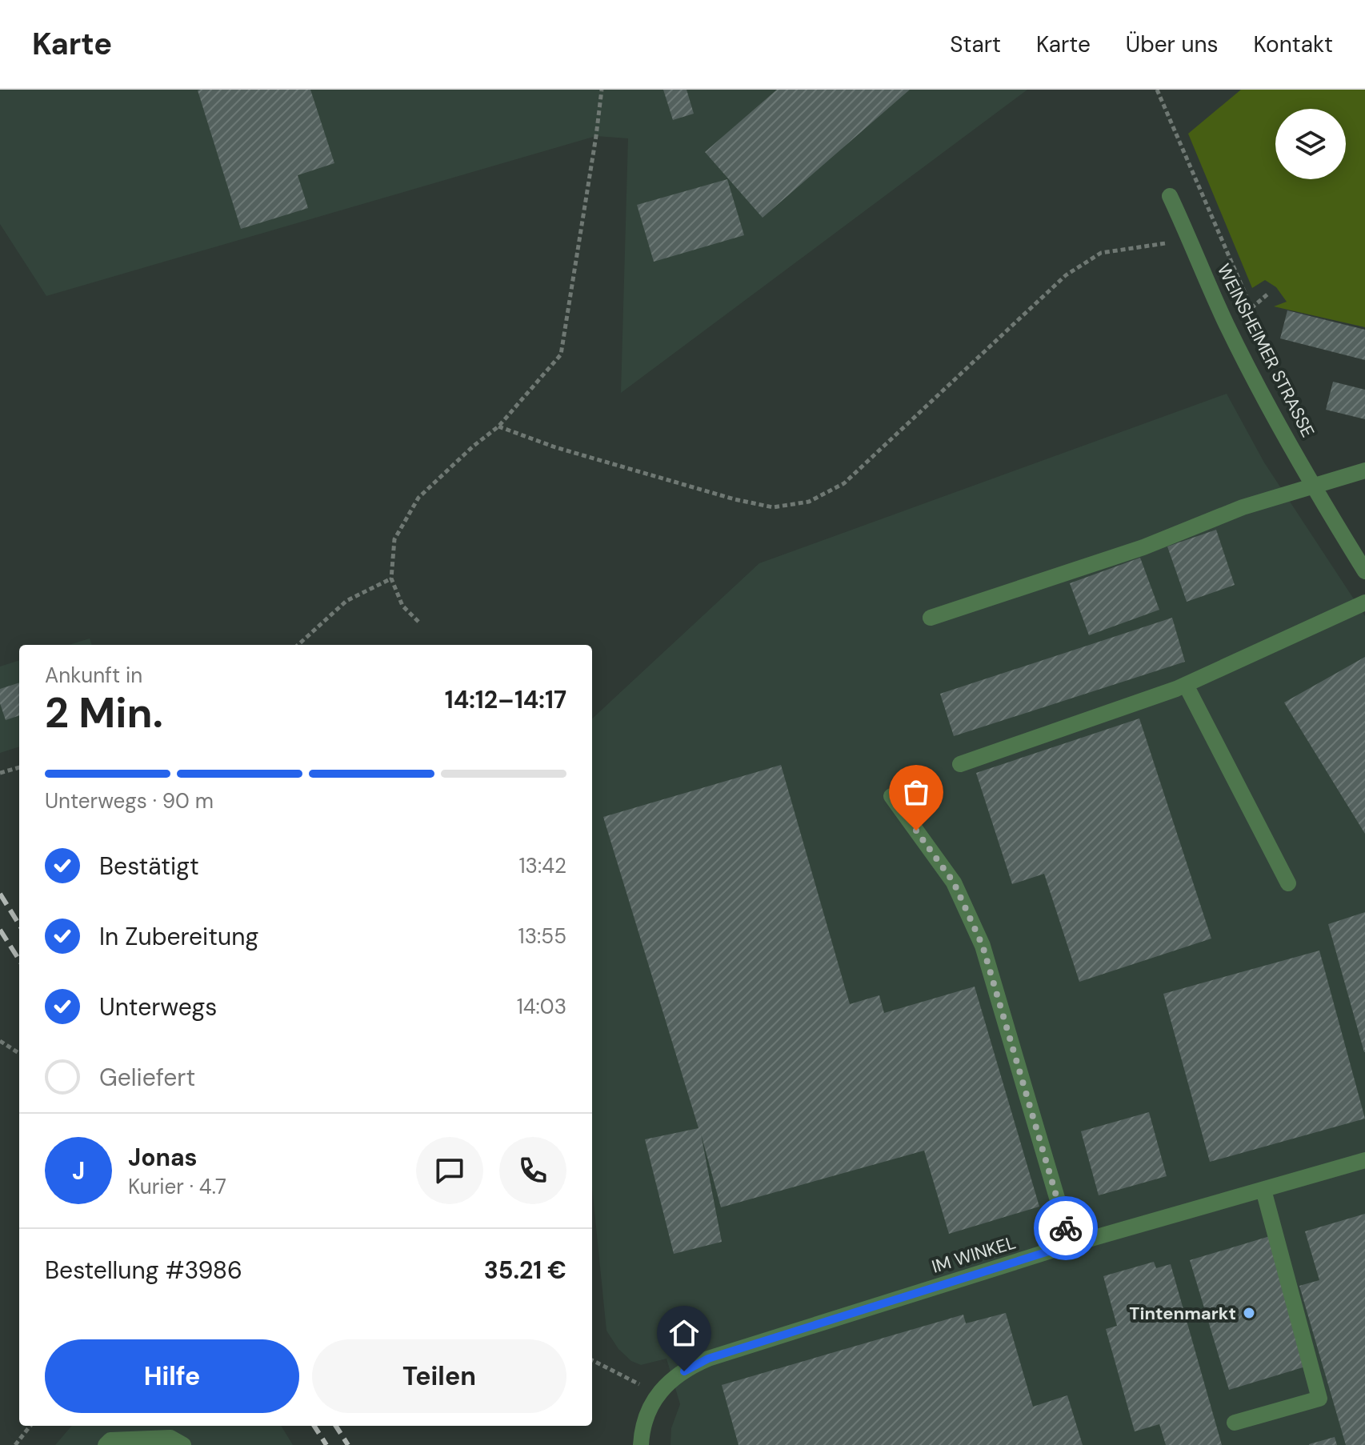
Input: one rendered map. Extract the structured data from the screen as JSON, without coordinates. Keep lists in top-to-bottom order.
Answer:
{
  "streets": {
    "street": ["WEINSHEIMER STRASSE", "IM WINKEL"]
  },
  "places": ["Tintenmarkt"],
  "page": {
    "header": "Karte",
    "nav": [
      "Start",
      "Karte",
      "Über uns",
      "Kontakt"
    ],
    "heading": ["2 Min.", "Ankunft in", "14:12–14:17"],
    "panel": [
      "Jonas",
      "Kurier · 4.7",
      "Bestellung #3986",
      "35.21 €"
    ],
    "bar": "Unterwegs · 90 m",
    "list": [
      ["Bestätigt", "13:42"],
      ["In Zubereitung", "13:55"],
      ["Unterwegs", "14:03"],
      "Geliefert"
    ],
    "round": "J",
    "buttons": ["Hilfe", "Teilen"]
  }
}
